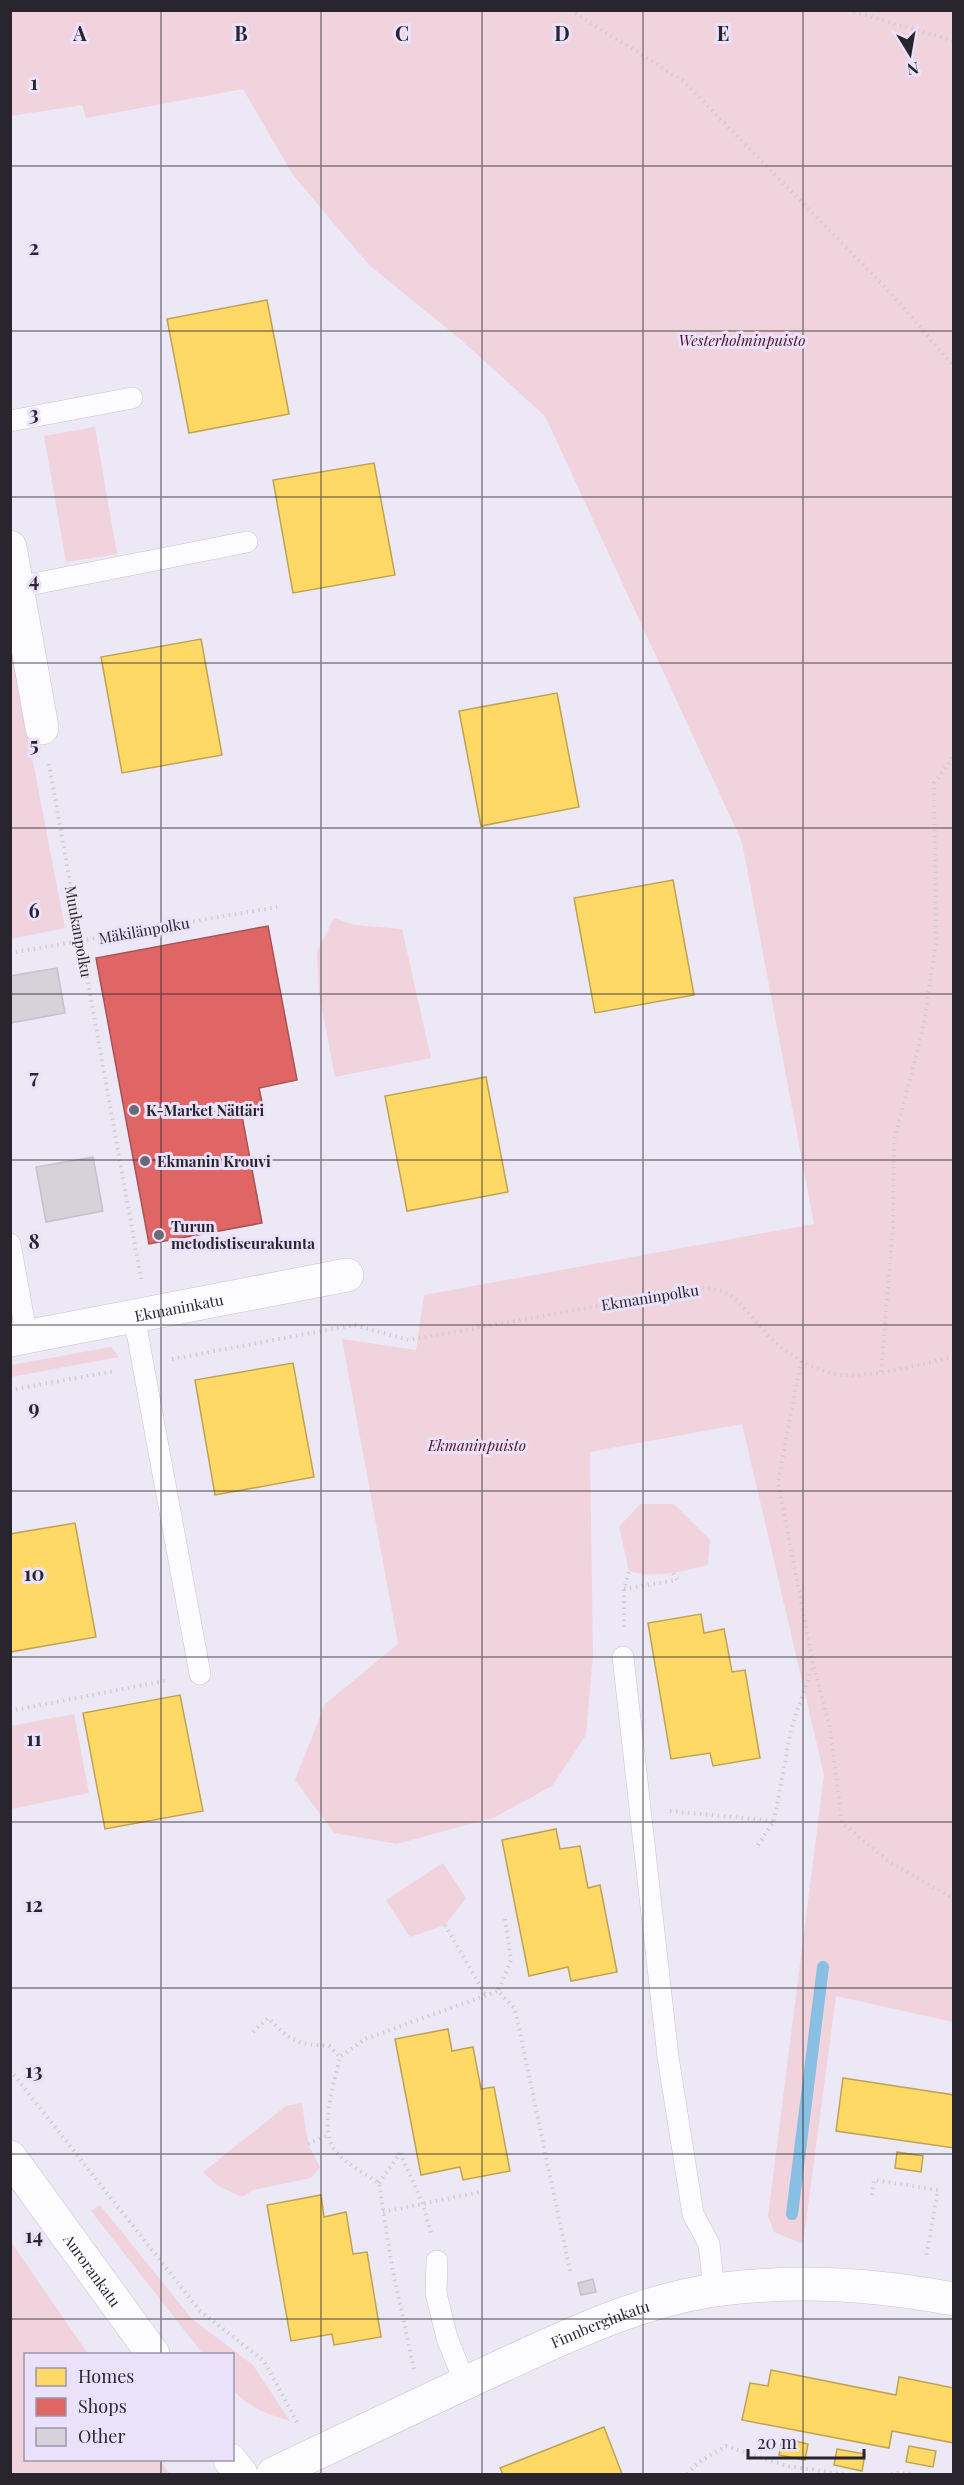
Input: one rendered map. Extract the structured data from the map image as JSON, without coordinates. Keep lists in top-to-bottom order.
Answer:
{
  "streets": {
    "street": ["Ekmaninkatu", "Aurorankatu", "Finnberginkatu"],
    "path": ["Mäkilänpolku", "Muukanpolku", "Ekmaninpolku"]
  },
  "crossings": [
    ["Mäkilänpolku", "Muukanpolku"],
    ["Muukanpolku", "Ekmaninkatu"]
  ],
  "parks": ["Westerholminpuisto", "Ekmaninpuisto"],
  "places": ["K-Market Nättäri", "Ekmanin Krouvi", "Turun metodistiseurakunta"],
  "legend": ["Homes", "Shops", "Other"],
  "scale_bar": "20 m",
  "north": "bottom",
  "grid": {
    "columns": [
      "A",
      "B",
      "C",
      "D",
      "E"
    ],
    "rows": [
      "1",
      "2",
      "3",
      "4",
      "5",
      "6",
      "7",
      "8",
      "9",
      "10",
      "11",
      "12",
      "13",
      "14"
    ]
  }
}
